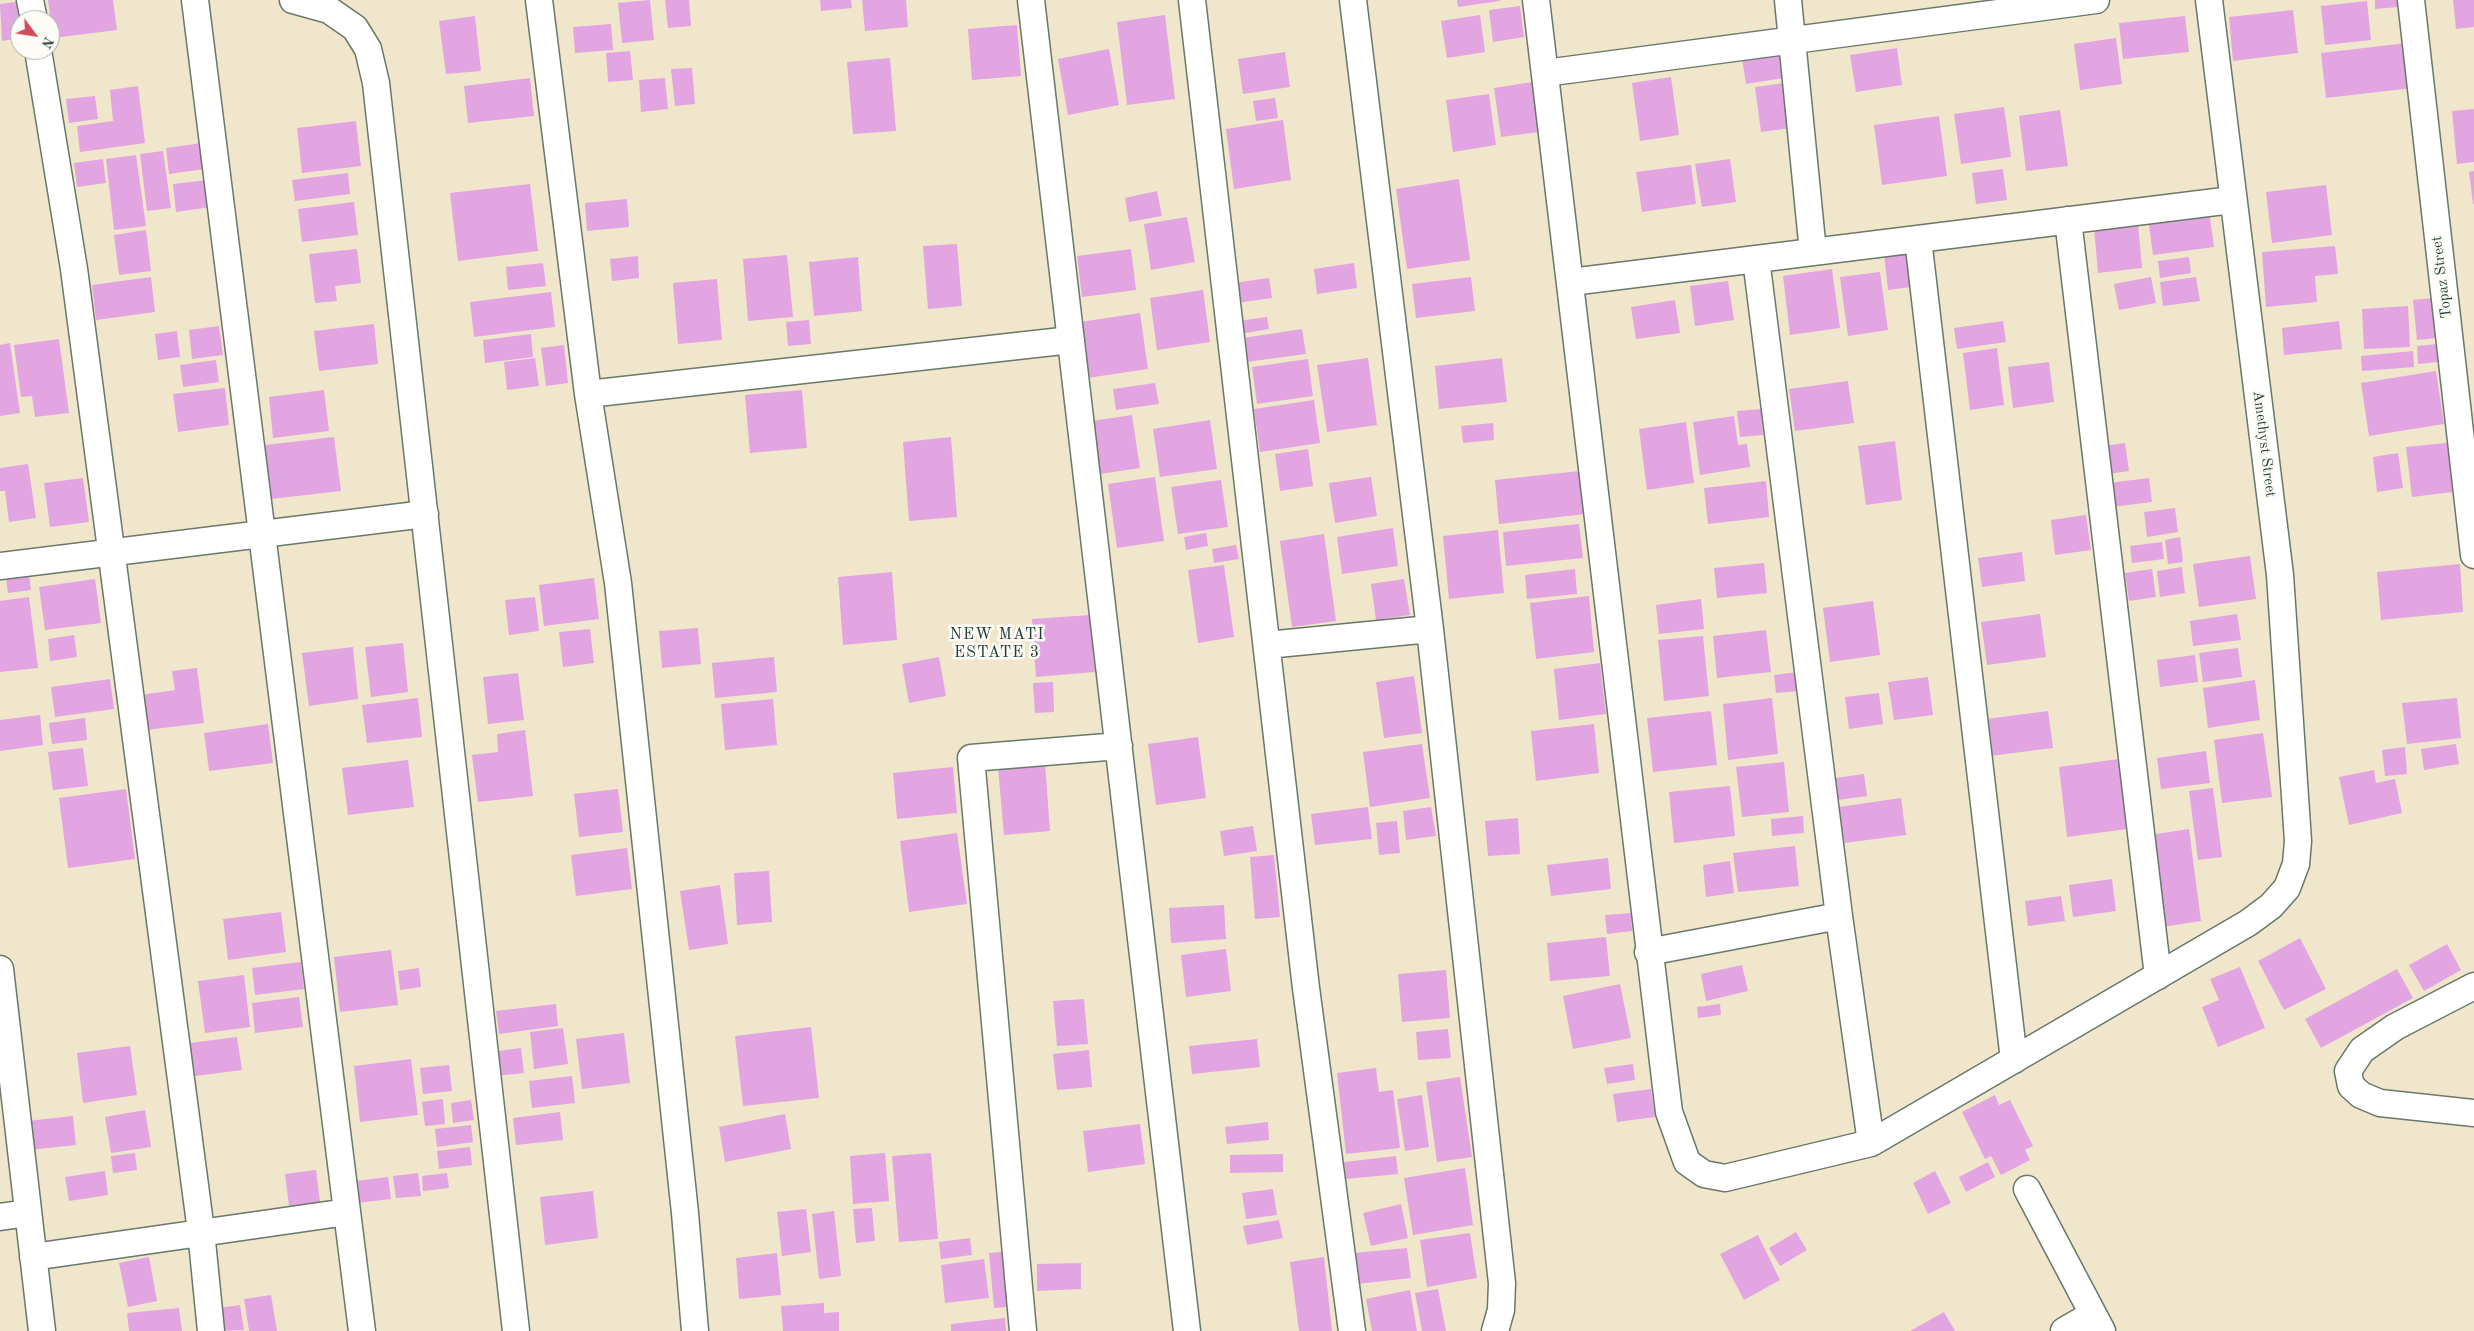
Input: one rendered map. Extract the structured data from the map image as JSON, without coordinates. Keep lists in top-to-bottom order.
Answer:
{
  "streets": {
    "street": ["Topaz Street", "Amethyst Street"]
  },
  "districts": ["NEW MATI ESTATE 3"],
  "north": "bottom right"
}
